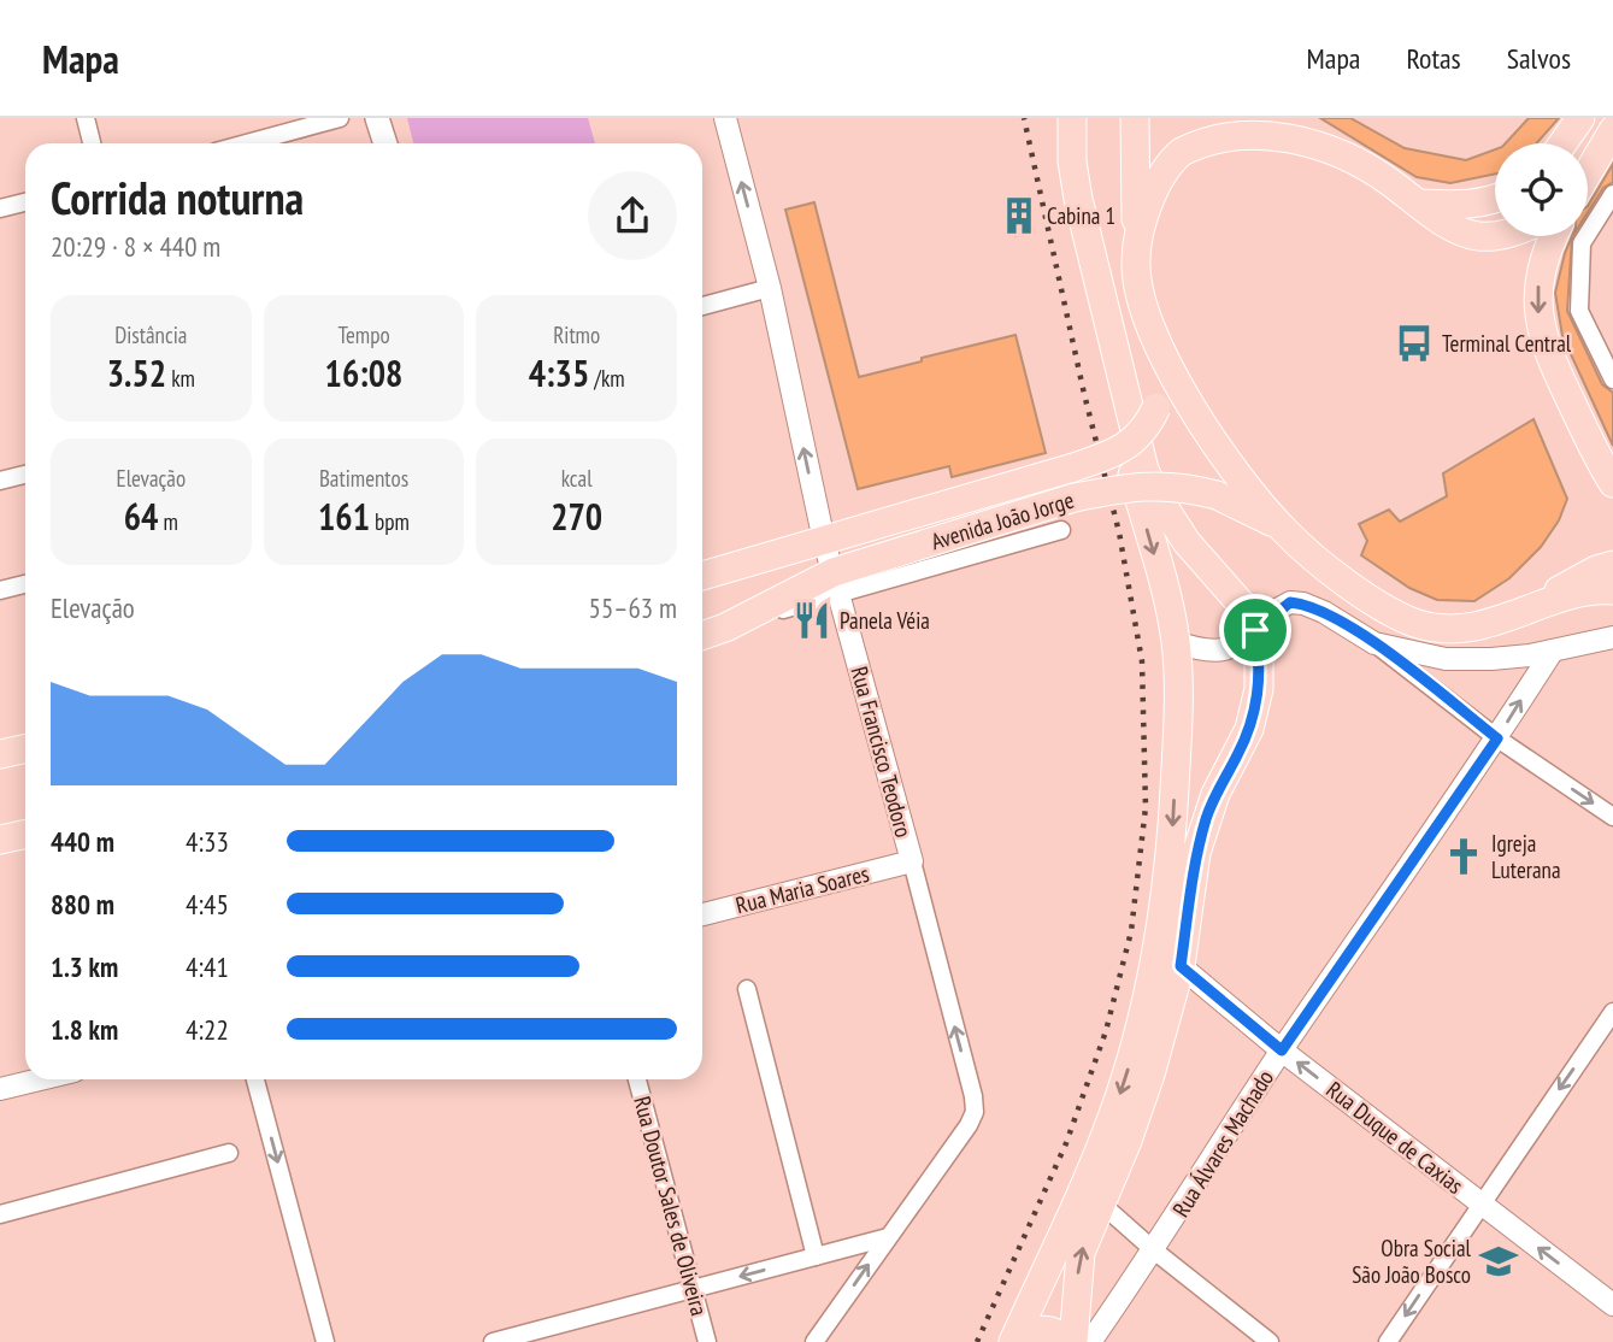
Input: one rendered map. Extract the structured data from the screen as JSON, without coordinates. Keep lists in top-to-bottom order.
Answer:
{
  "streets": {
    "main road": ["Avenida João Jorge"],
    "street": [
      "Rua Francisco Teodoro",
      "Rua Maria Soares",
      "Rua Duque de Caxias",
      "Rua Álvares Machado",
      "Rua Doutor Sales de Oliveira"
    ]
  },
  "crossings": [
    ["Avenida João Jorge", "Rua Francisco Teodoro"],
    ["Rua Francisco Teodoro", "Rua Maria Soares"],
    ["Rua Duque de Caxias", "Rua Álvares Machado"]
  ],
  "one_way": ["Rua Francisco Teodoro", "Rua Duque de Caxias"],
  "places": {
    "building": ["Cabina 1"],
    "bus stop": ["Terminal Central"],
    "restaurant": ["Panela Véia"],
    "church": ["Igreja Luterana"],
    "school or university": ["Obra Social São João Bosco"]
  },
  "page": {
    "header": "Mapa",
    "nav": ["Mapa", "Rotas", "Salvos"],
    "heading": ["Corrida noturna", "20:29 · 8 × 440 m"],
    "stats": [
      ["Distância", "3.52 km"],
      ["Tempo", "16:08"],
      ["Ritmo", "4:35 /km"],
      ["Elevação", "64 m"],
      ["Batimentos", "161 bpm"],
      ["kcal", "270"]
    ],
    "chart": ["Elevação", "55–63 m"],
    "list": [
      {
        "name": "440 m",
        "note": "4:33"
      },
      {
        "name": "880 m",
        "note": "4:45"
      },
      {
        "name": "1.3 km",
        "note": "4:41"
      },
      {
        "name": "1.8 km",
        "note": "4:22"
      }
    ]
  }
}
